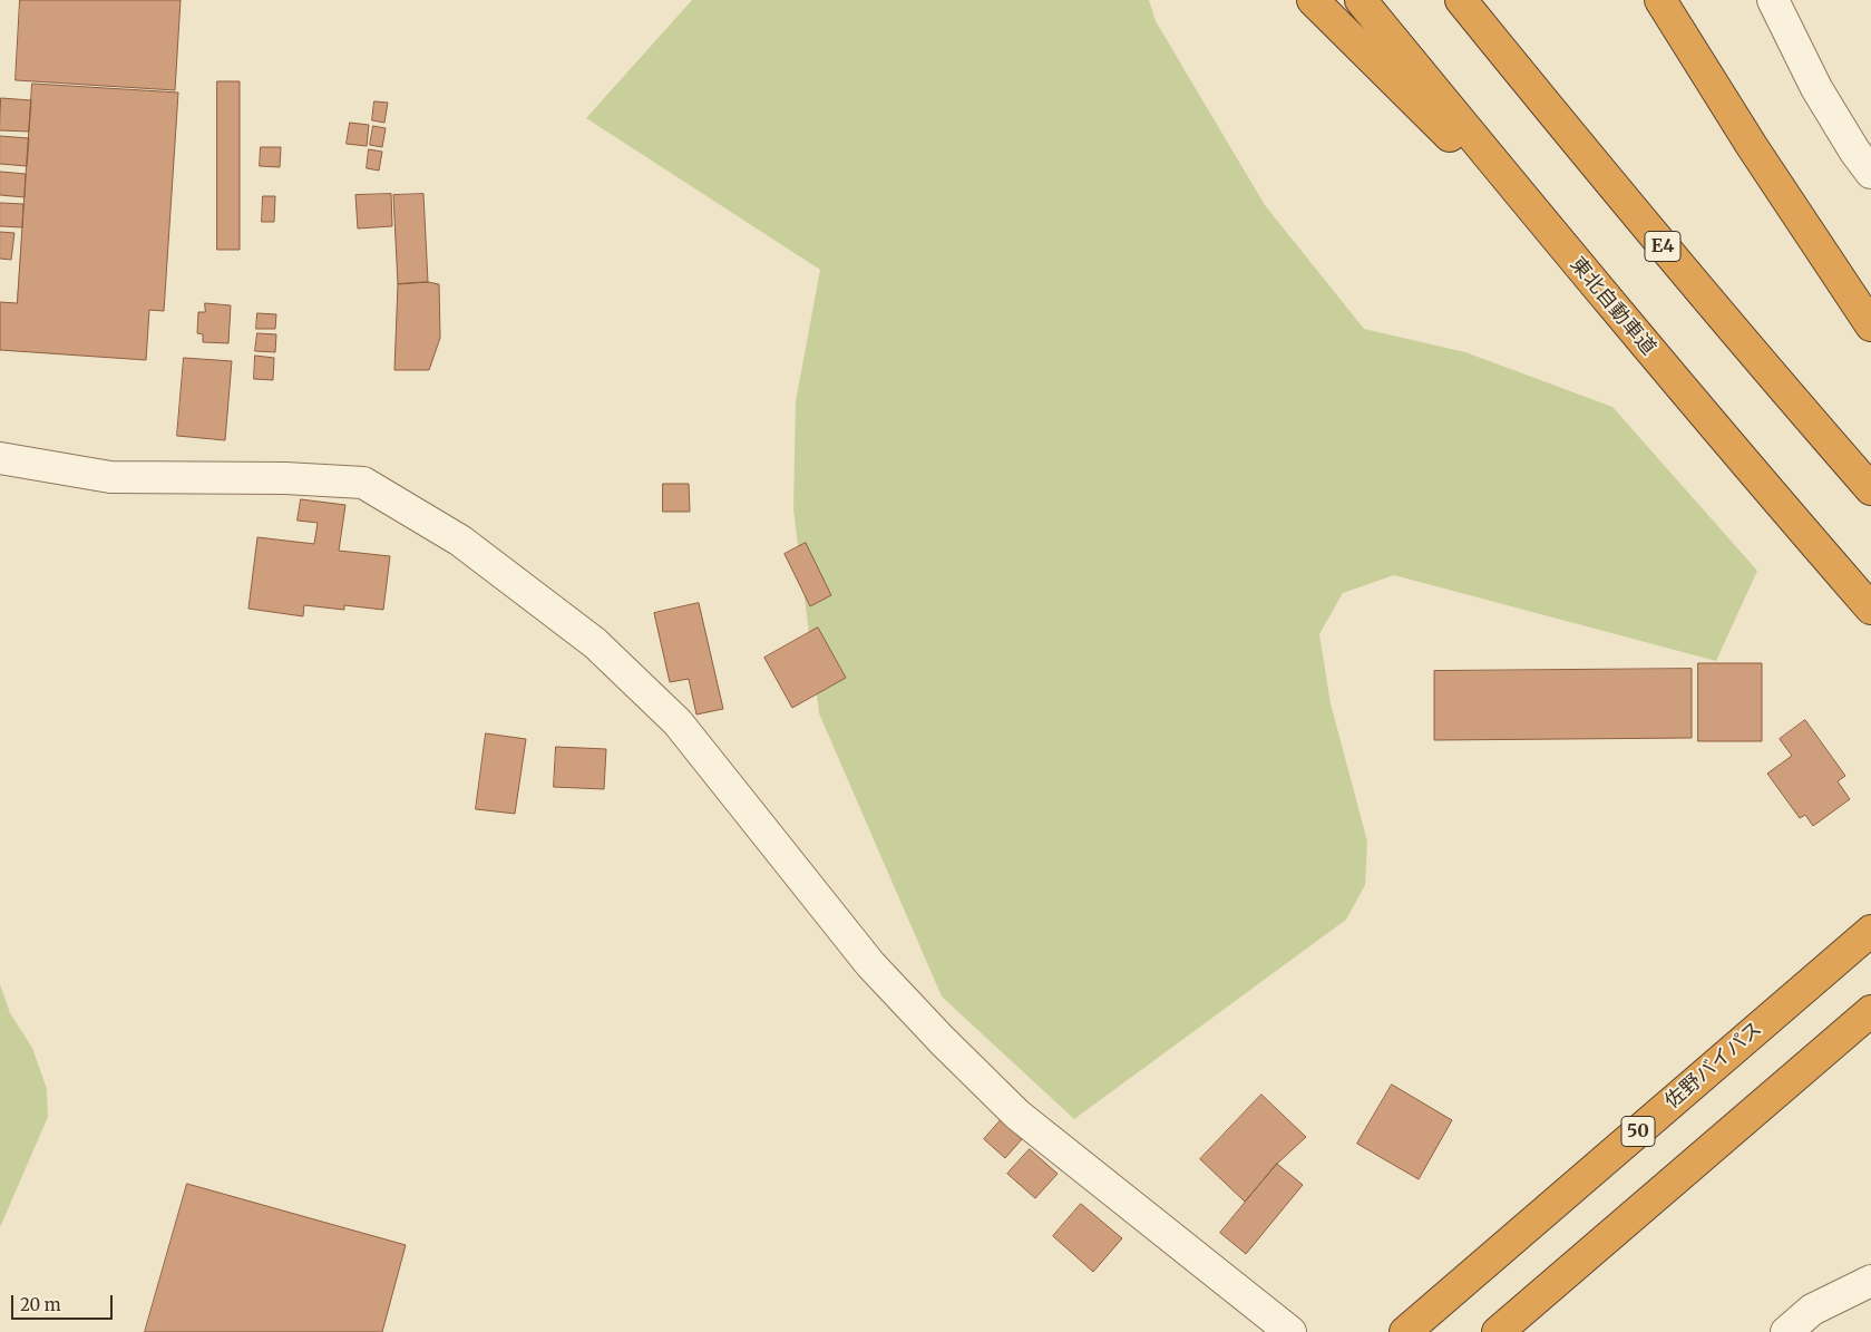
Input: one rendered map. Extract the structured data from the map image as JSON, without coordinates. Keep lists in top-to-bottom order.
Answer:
{
  "streets": {
    "highway": [
      "E4",
      "東北自動車道",
      "佐野バイパス",
      "50"
    ]
  },
  "scale_bar": "20 m"
}
